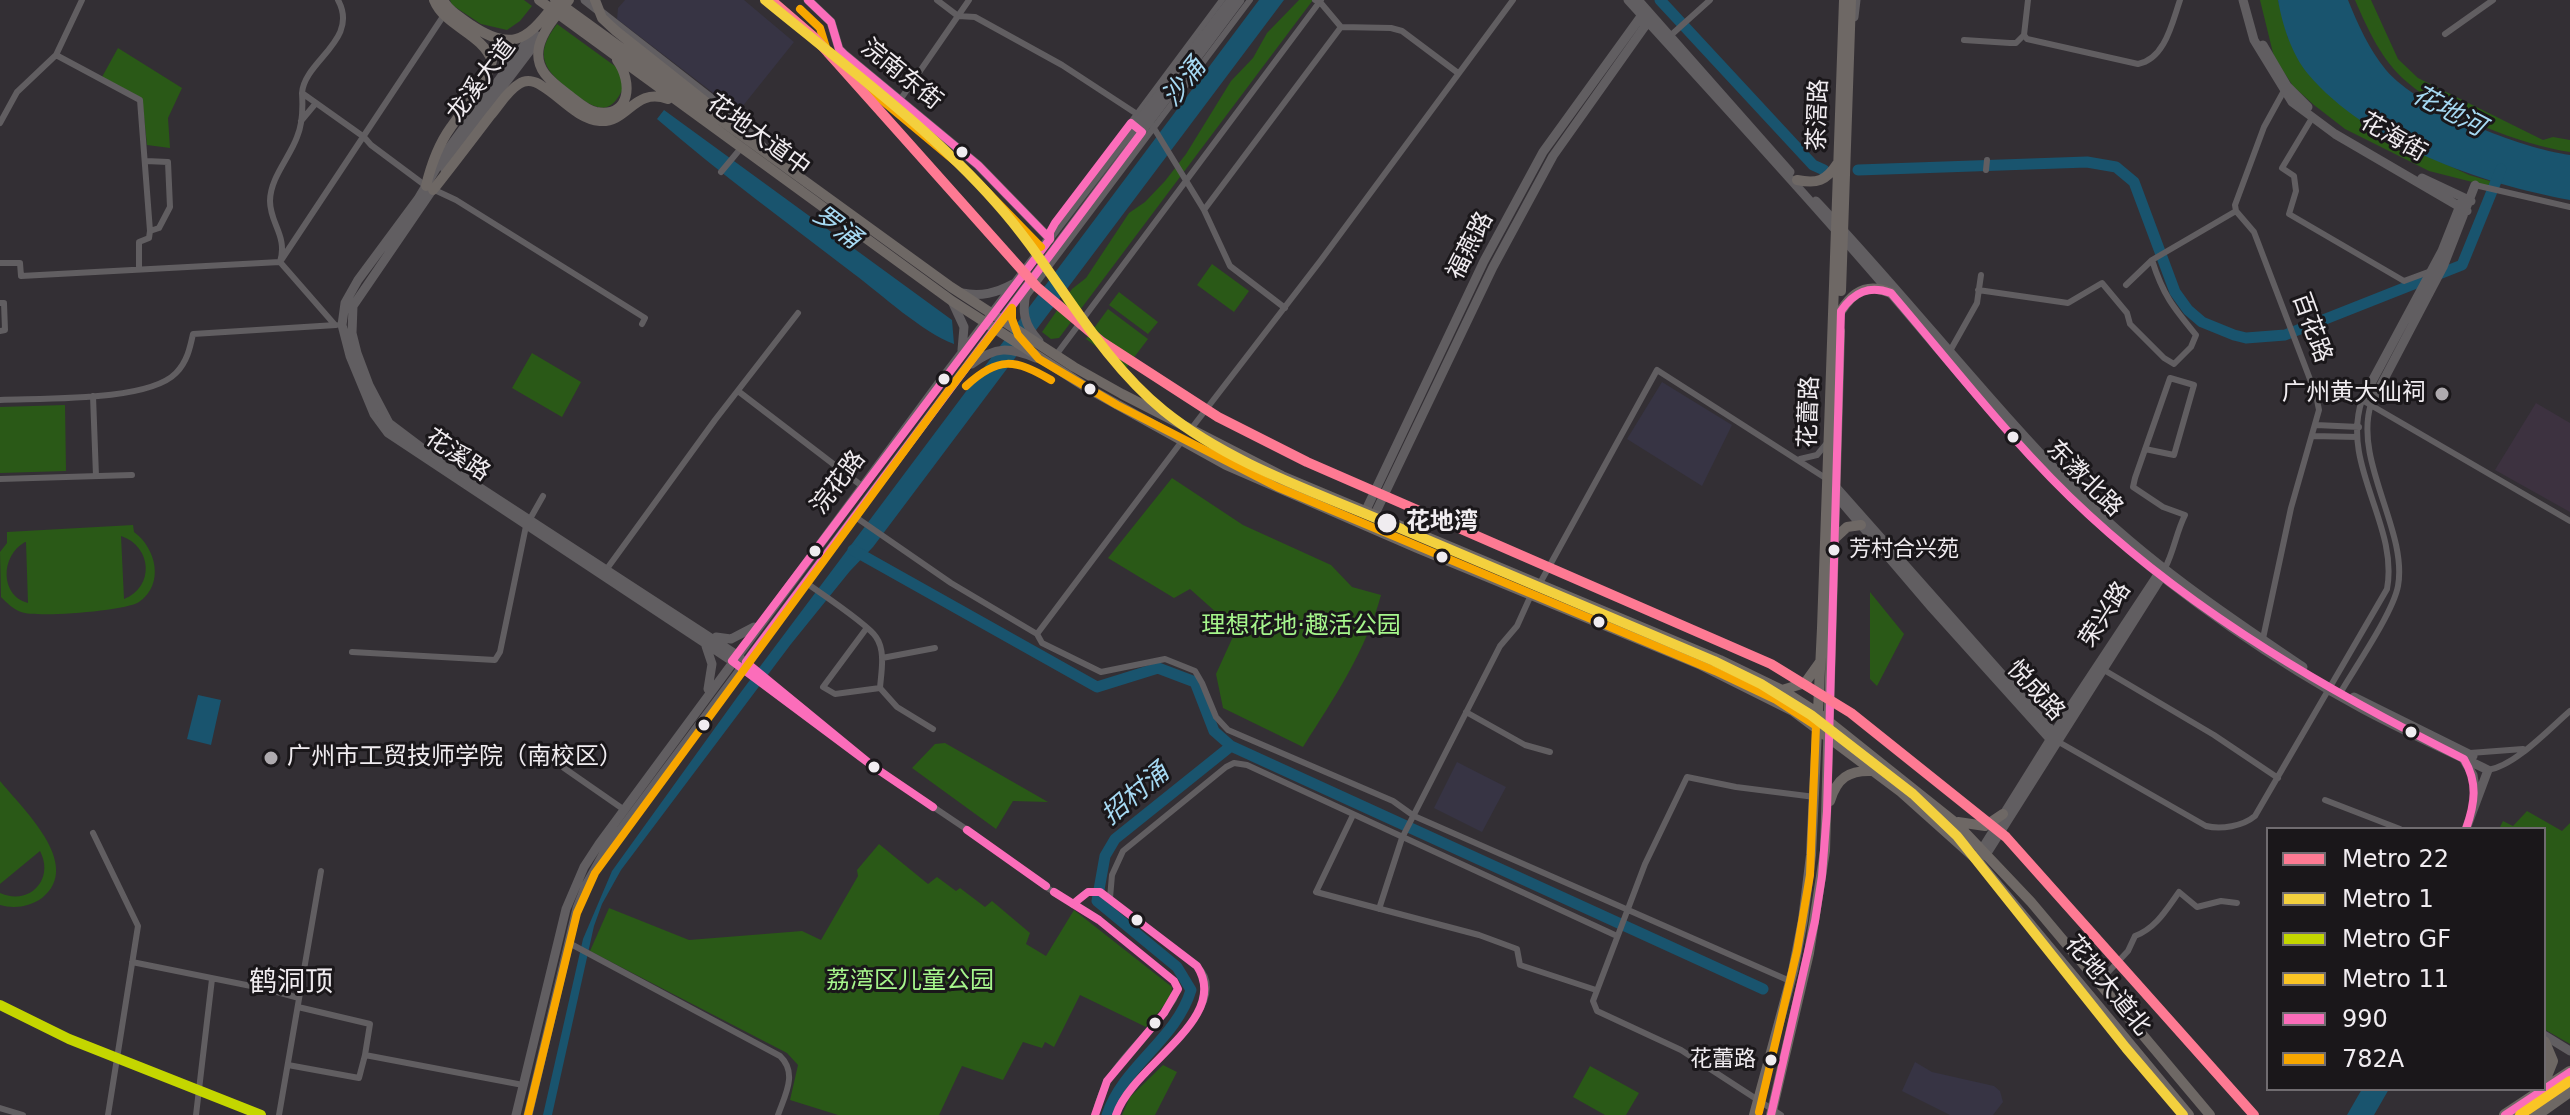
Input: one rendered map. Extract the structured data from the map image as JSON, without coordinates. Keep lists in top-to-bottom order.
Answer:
{
  "streets": {
    "main road": [
      "龙溪大道",
      "茶滘路",
      "花地大道中",
      "花蕾路",
      "花地大道北"
    ],
    "street": [
      "浣南东街",
      "花海街",
      "福燕路",
      "百花路",
      "花溪路",
      "东漖北路",
      "浣花路",
      "荣兴路",
      "悦成路"
    ]
  },
  "crossings": [
    ["浣南东街", "浣花路"],
    ["龙溪大道", "花地大道中"],
    ["龙溪大道", "花溪路"],
    ["茶滘路", "花蕾路"],
    ["茶滘路", "东漖北路"],
    ["花地大道中", "浣花路"],
    ["花地大道中", "花地大道北"],
    ["福燕路", "东漖北路"],
    ["福燕路", "花地大道北"],
    ["百花路", "东漖北路"],
    ["花蕾路", "东漖北路"],
    ["花蕾路", "悦成路"],
    ["花蕾路", "花地大道北"],
    ["花溪路", "浣花路"],
    ["东漖北路", "荣兴路"],
    ["浣花路", "花地大道北"],
    ["荣兴路", "悦成路"],
    ["荣兴路", "花地大道北"]
  ],
  "districts": ["鹤洞顶"],
  "water": [
    "沙涌",
    "花地河",
    "罗涌",
    "招村涌"
  ],
  "parks": ["理想花地·趣活公园", "荔湾区儿童公园"],
  "places": [
    "广州黄大仙祠",
    "花地湾",
    "芳村合兴苑",
    "广州市工贸技师学院（南校区）",
    "花蕾路"
  ],
  "lines": [
    "metro line 22",
    "metro line 1",
    "transit line 990",
    "transit line 782A",
    "metro line GF",
    "metro line 11"
  ],
  "legend": [
    "Metro 22",
    "Metro 1",
    "Metro GF",
    "Metro 11",
    "990",
    "782A"
  ]
}
